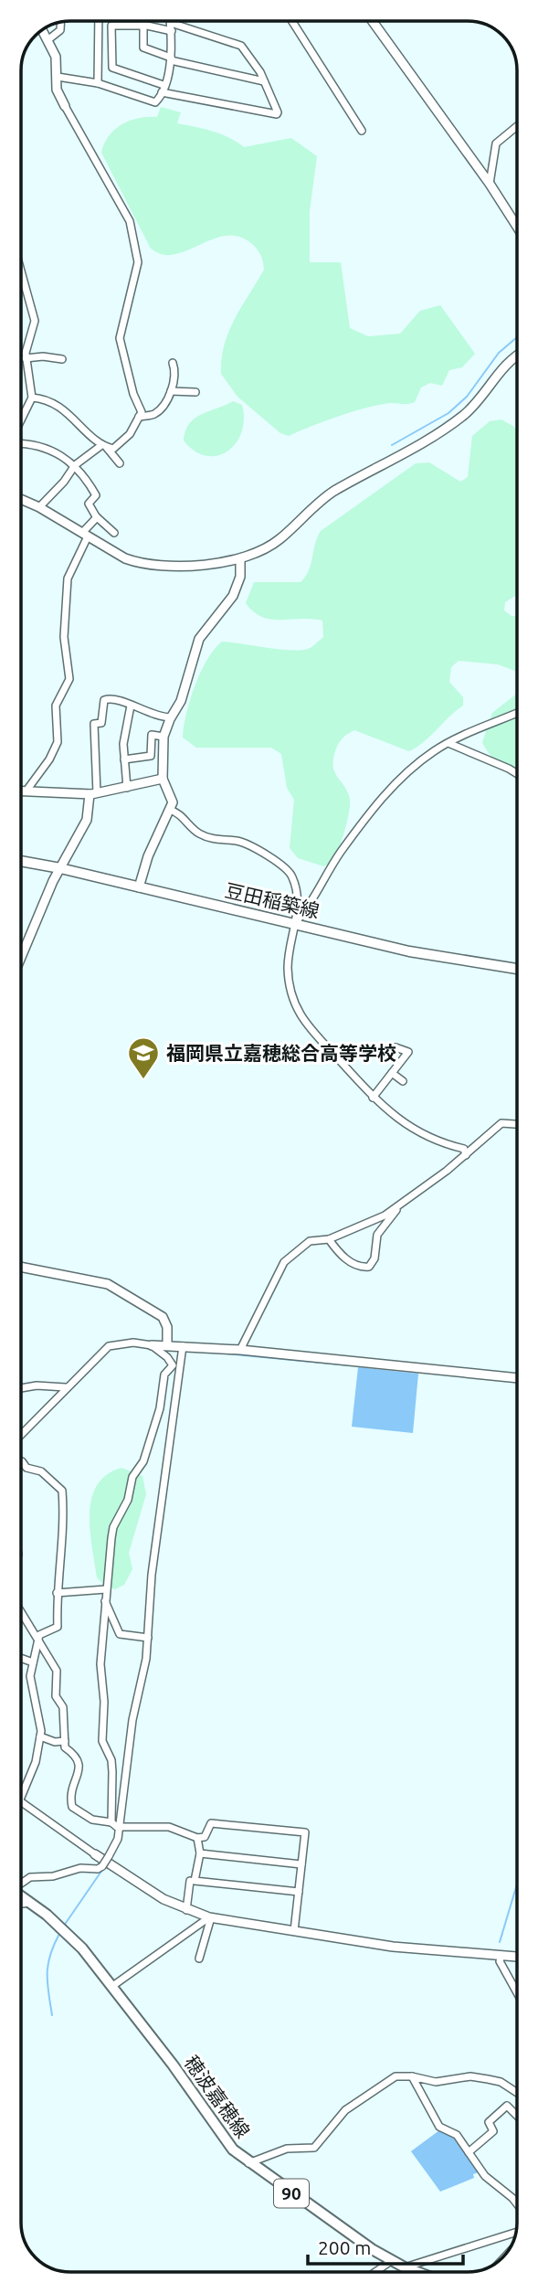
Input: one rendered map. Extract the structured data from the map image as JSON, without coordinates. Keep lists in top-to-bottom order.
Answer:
{
  "streets": {
    "main road": ["豆田稲築線", "穂波嘉穂線", "90"]
  },
  "crossings": [
    ["穂波嘉穂線", "90"]
  ],
  "places": {
    "school or university": ["福岡県立嘉穂総合高等学校"]
  },
  "scale_bar": "200 m"
}
